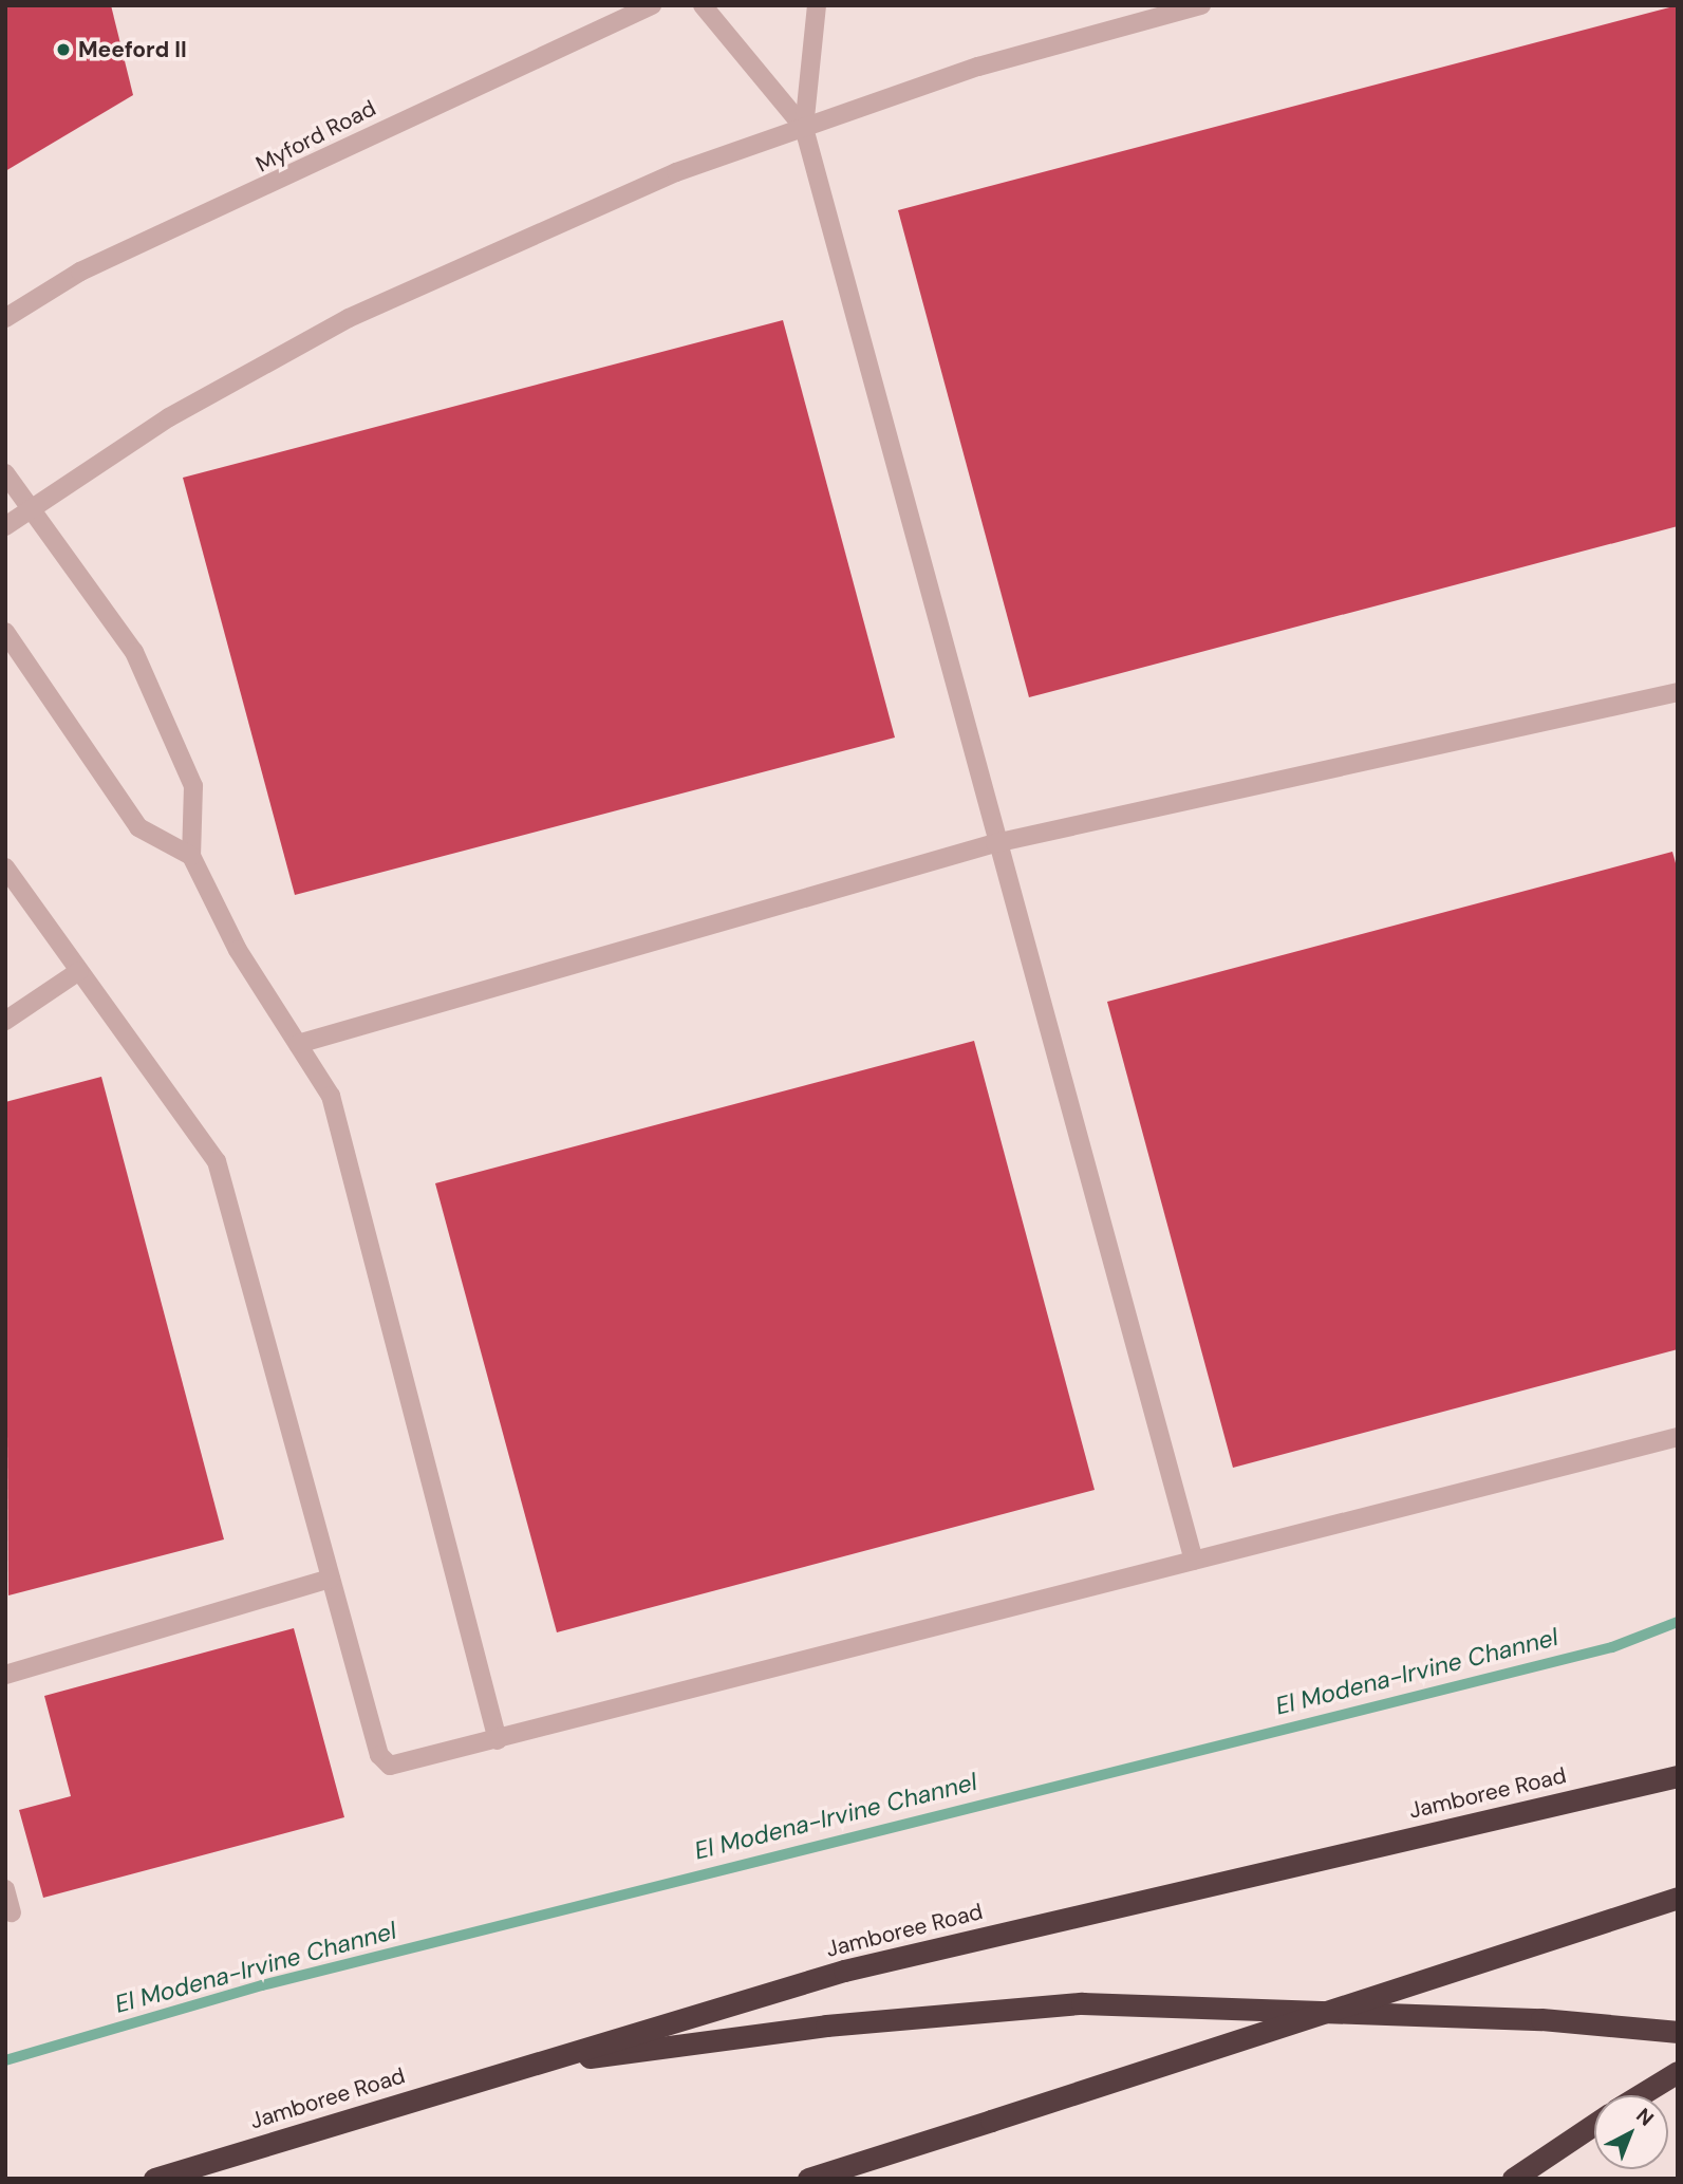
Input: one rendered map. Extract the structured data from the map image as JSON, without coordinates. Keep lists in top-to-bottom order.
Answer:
{
  "streets": {
    "highway": ["Jamboree Road"],
    "street": ["Myford Road"]
  },
  "water": ["El Modena-Irvine Channel"],
  "places": ["Meeford II"],
  "north": "top right"
}
